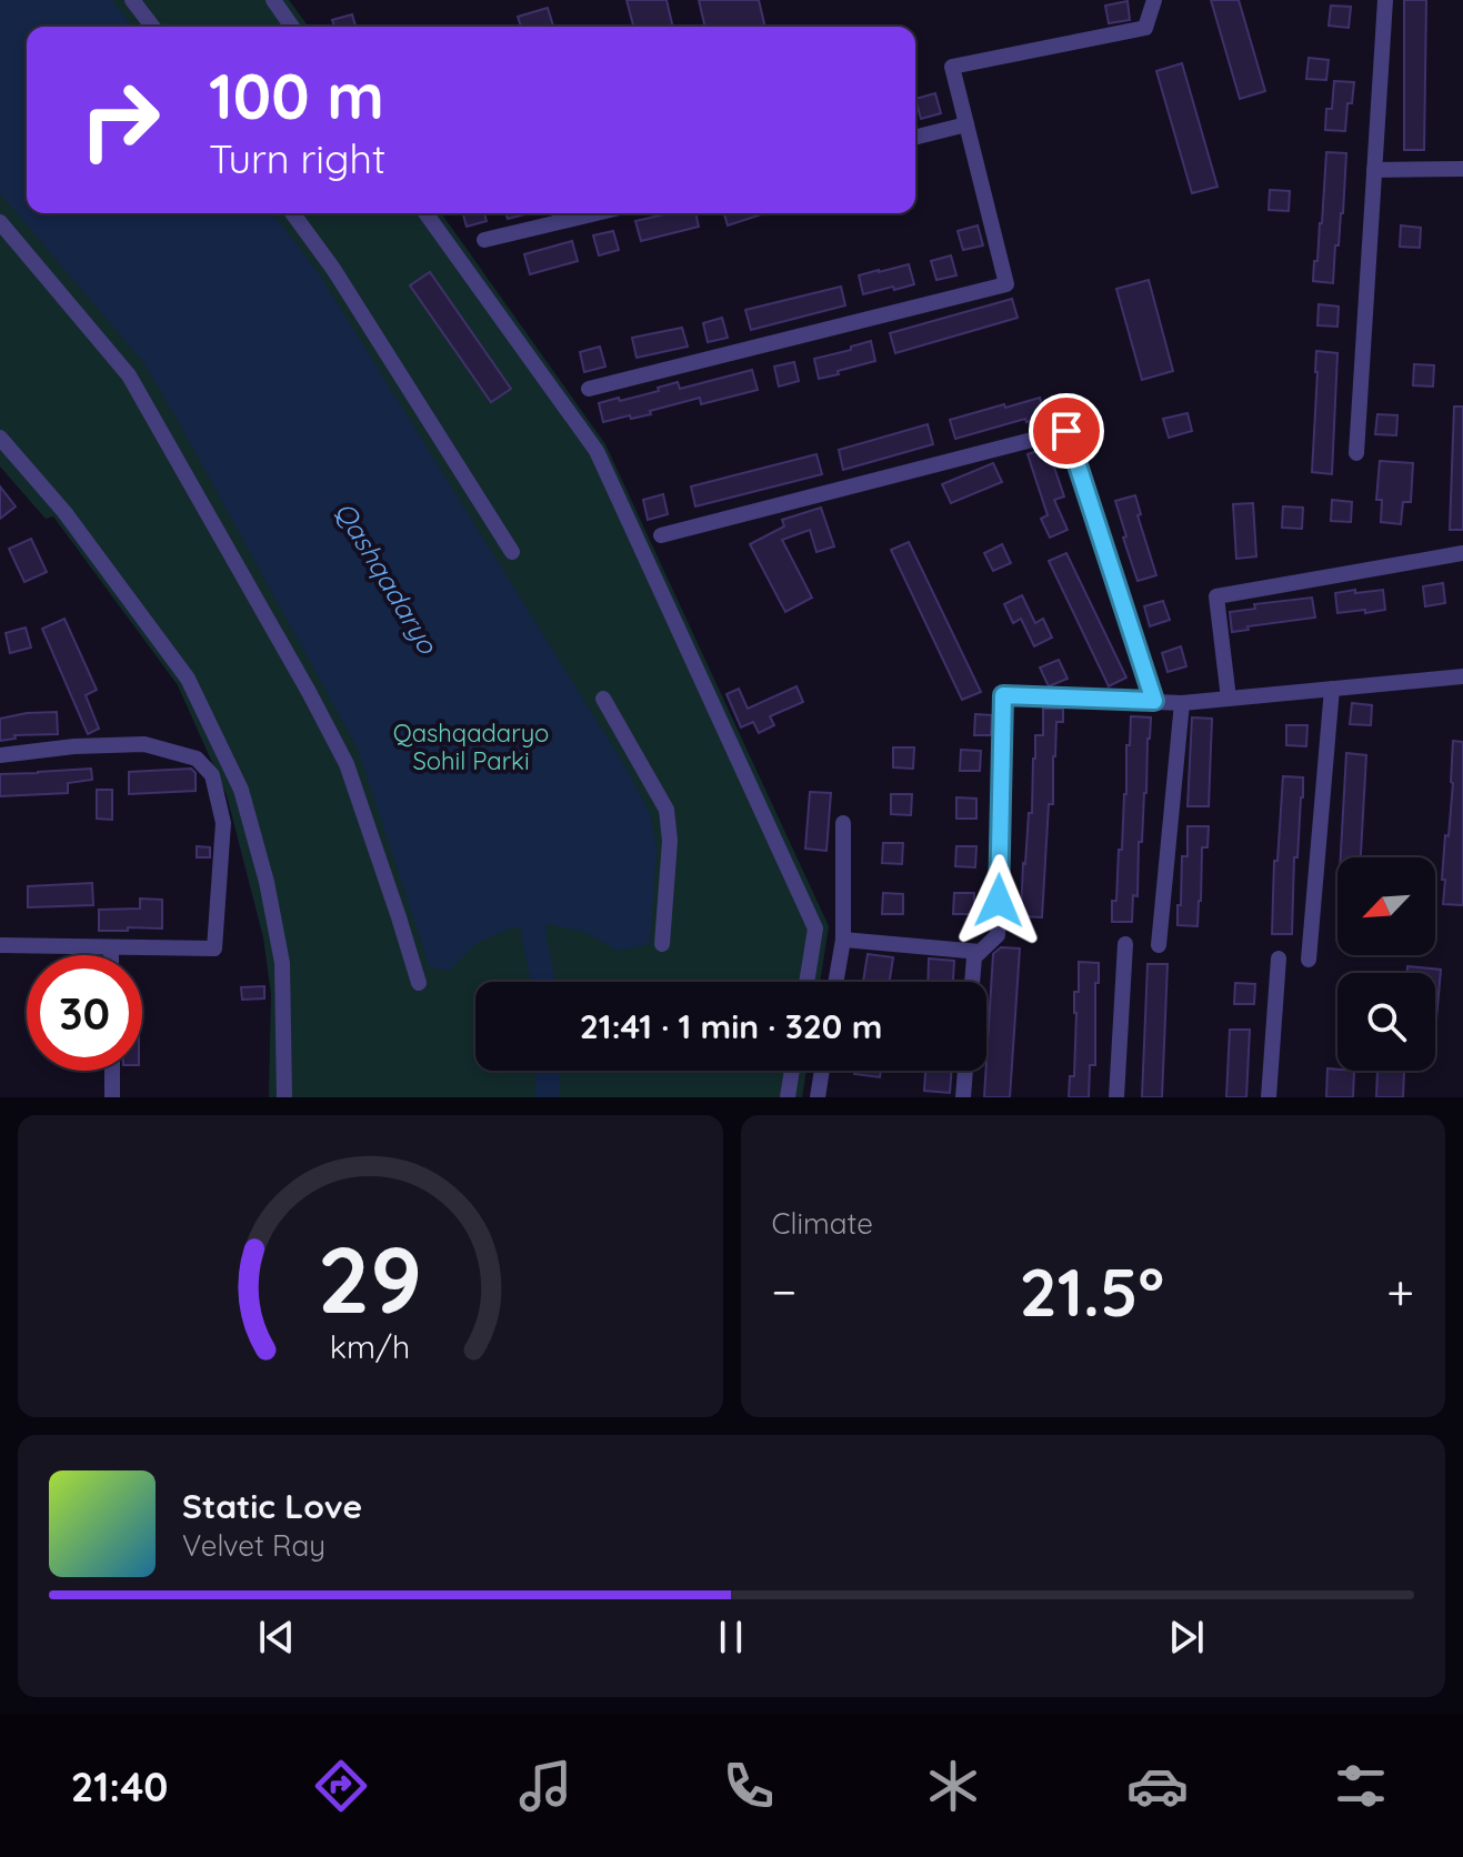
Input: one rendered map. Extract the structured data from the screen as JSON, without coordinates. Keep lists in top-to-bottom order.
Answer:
{
  "water": ["Qashqadaryo"],
  "parks": ["Qashqadaryo Sohil Parki"],
  "north": "bottom left",
  "page": {
    "turn": ["100 m", "Turn right"],
    "limit": "30",
    "trip": "21:41 · 1 min · 320 m",
    "tile": "Climate",
    "heat": ["−", "21.5°", "+"],
    "song": ["Static Love", "Velvet Ray"],
    "tabs": "21:40",
    "gauge": ["29", "km/h"]
  }
}
